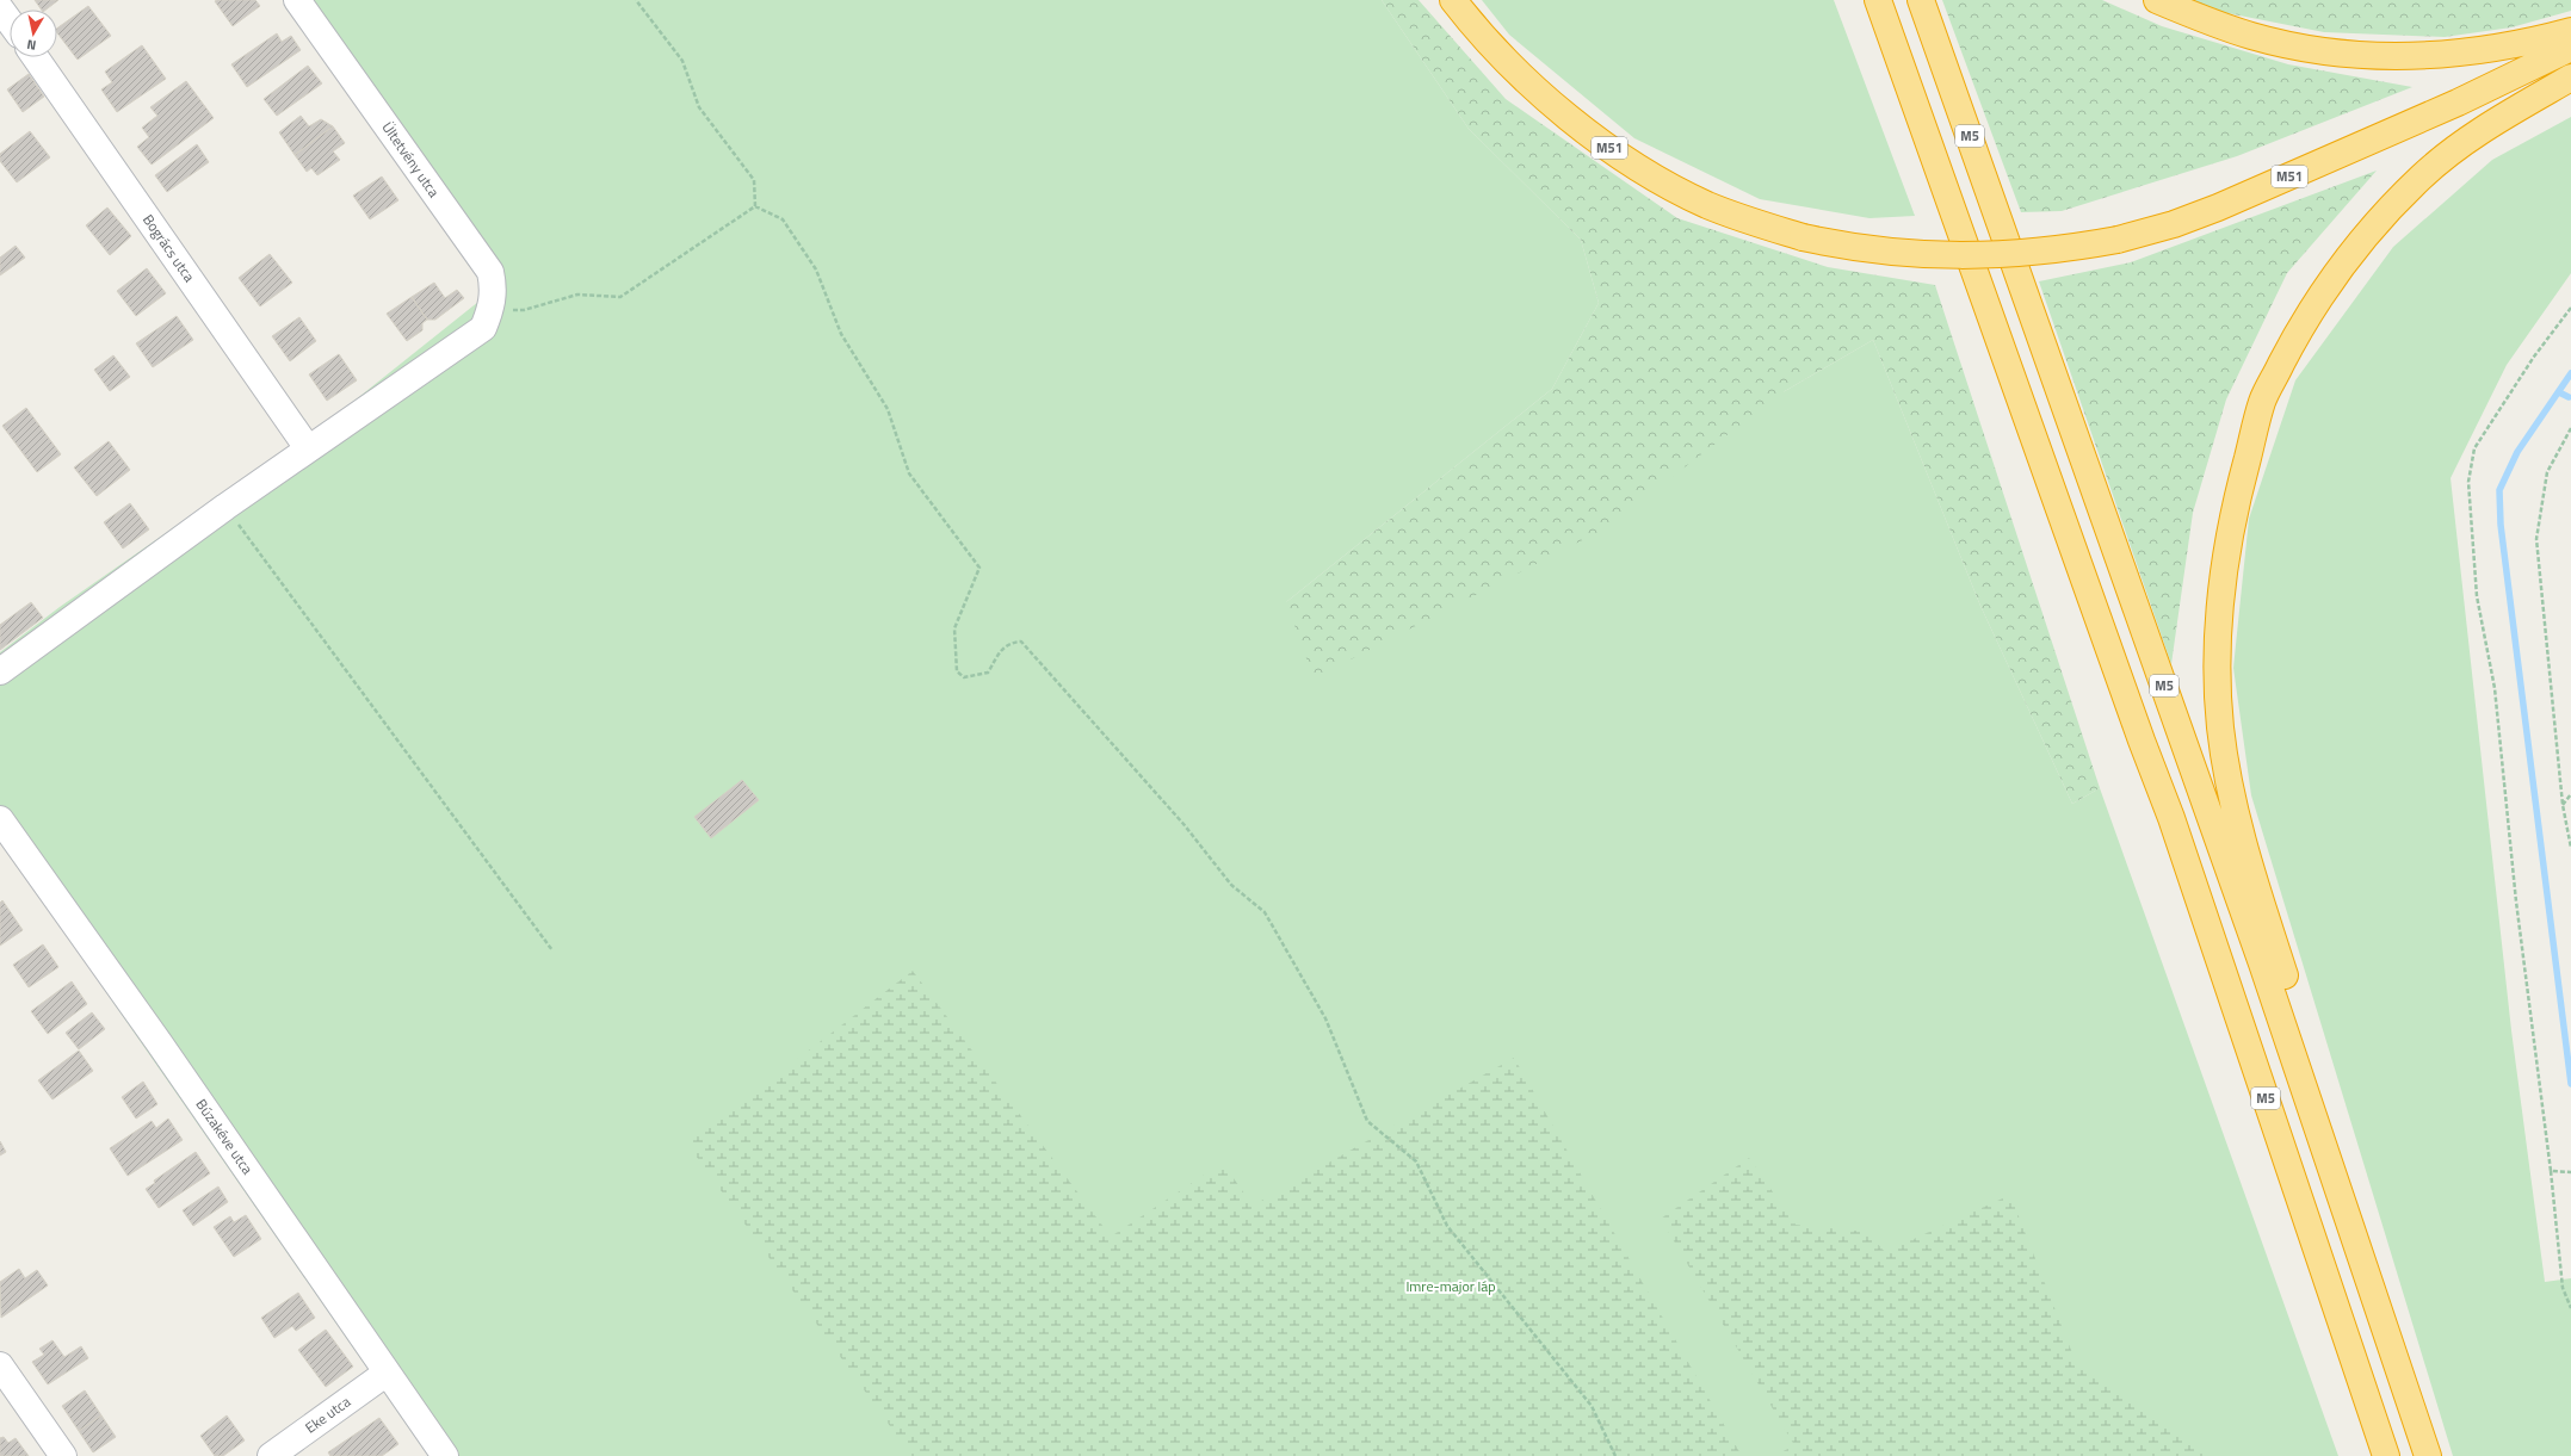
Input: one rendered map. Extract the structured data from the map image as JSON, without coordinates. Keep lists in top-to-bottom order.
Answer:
{
  "streets": {
    "highway": ["M5", "M51"],
    "street": [
      "Ültetvény utca",
      "Bogrács utca",
      "Búzakéve utca",
      "Eke utca"
    ]
  },
  "crossings": [
    ["Búzakéve utca", "Eke utca"]
  ],
  "parks": ["Imre-major láp"],
  "north": "bottom"
}
